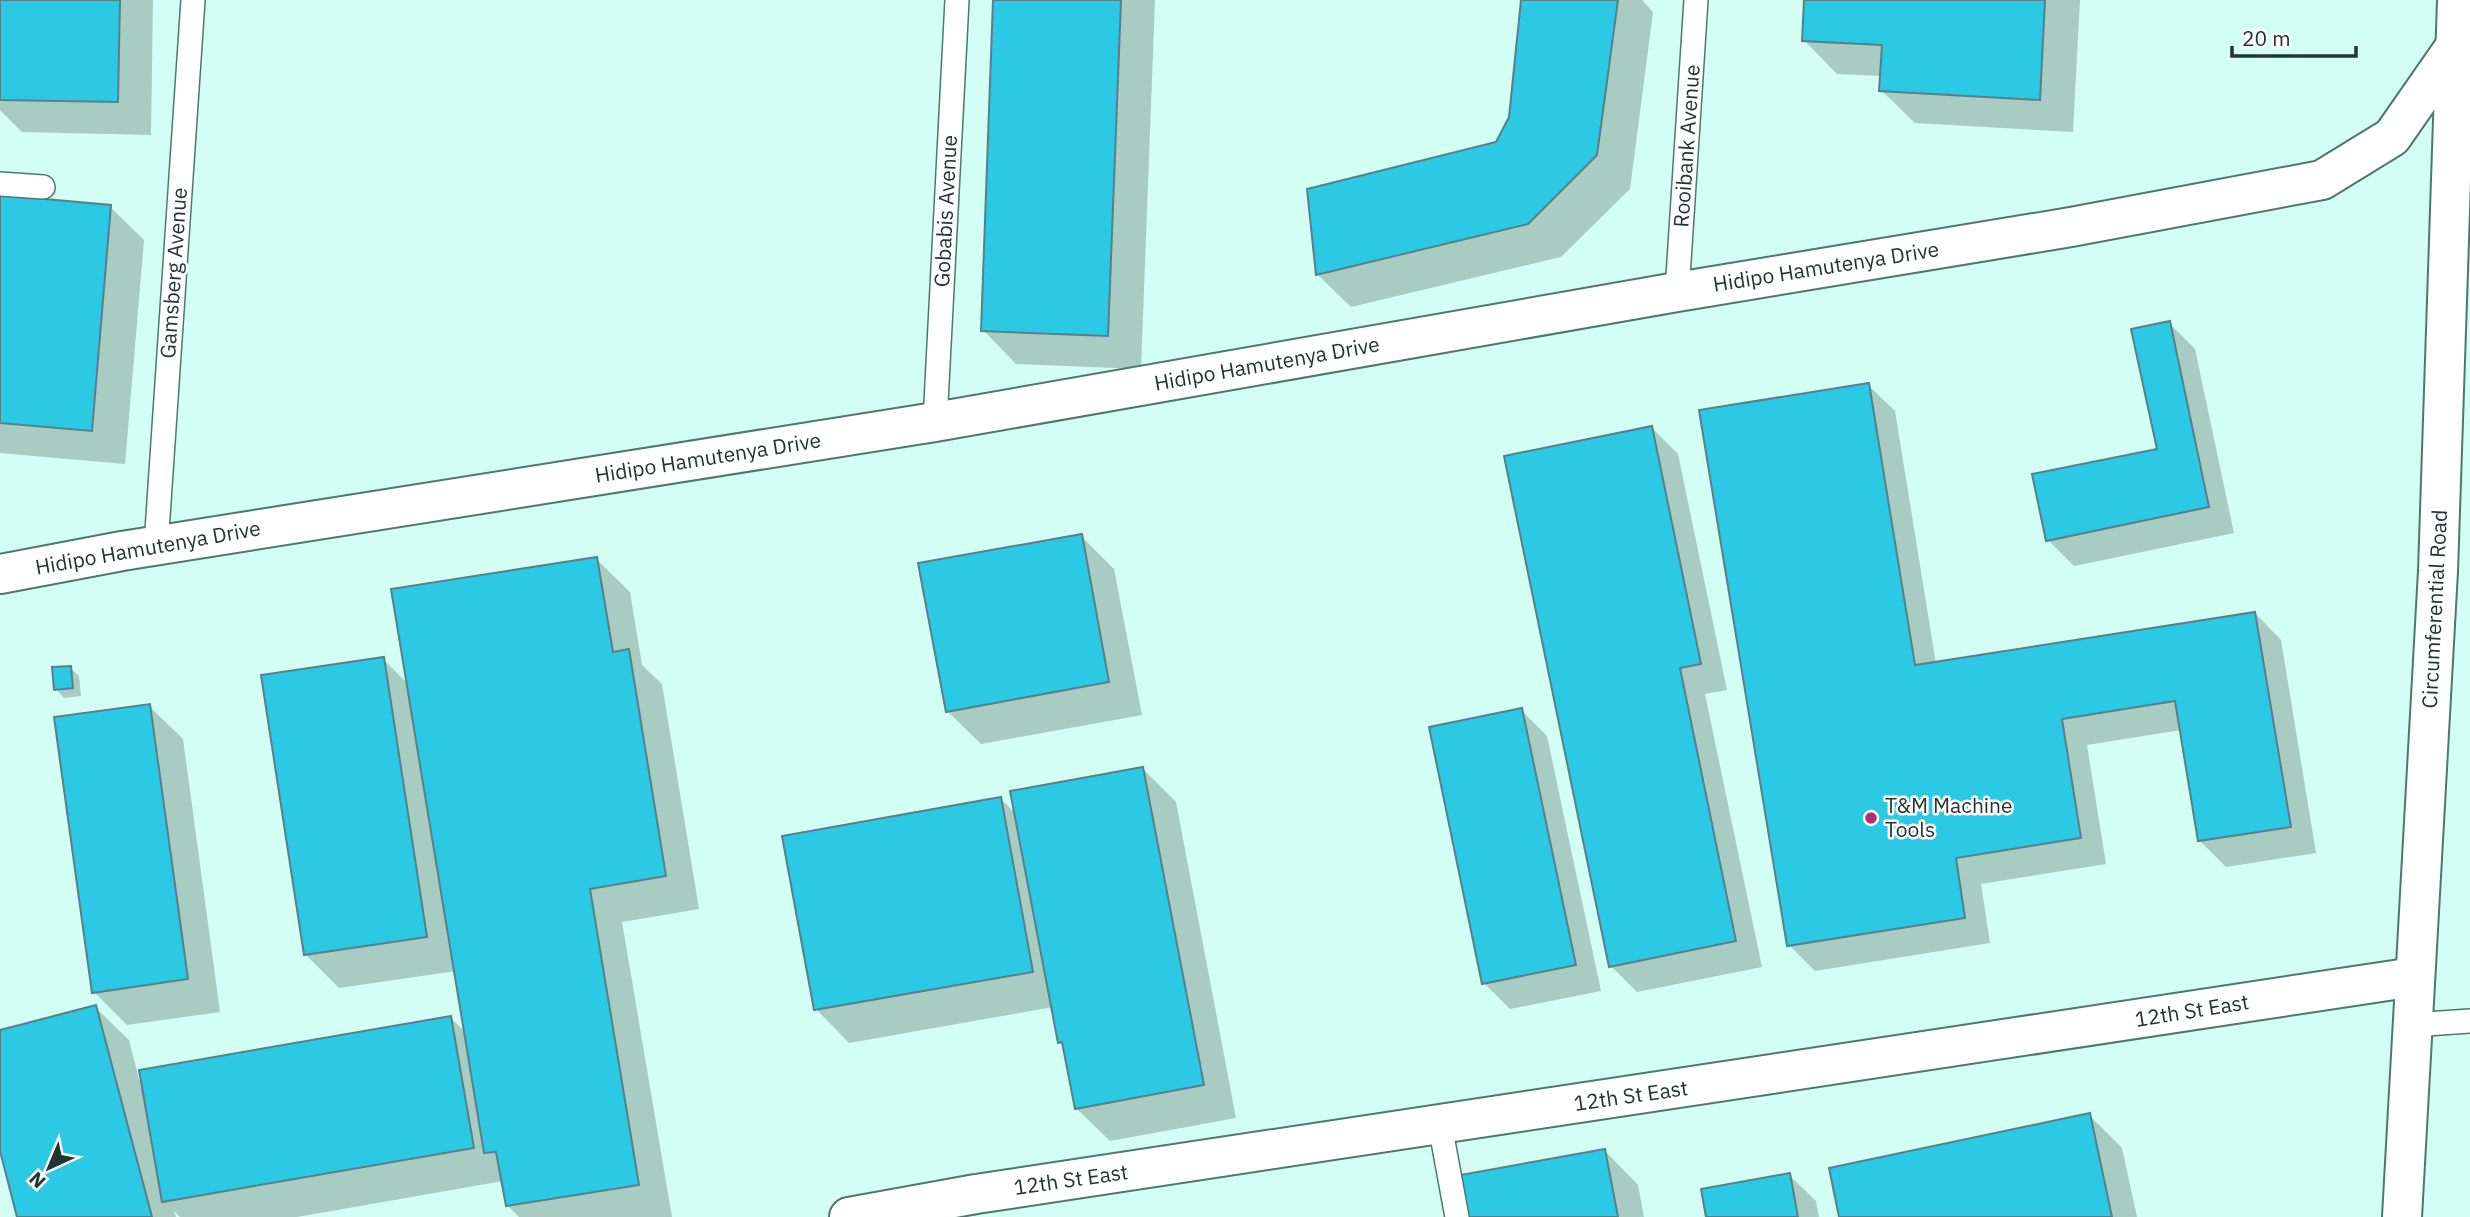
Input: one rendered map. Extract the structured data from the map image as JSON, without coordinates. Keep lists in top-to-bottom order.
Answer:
{
  "streets": {
    "street": ["Hidipo Hamutenya Drive", "Circumferential Road", "12th St East"],
    "lane": ["Rooibank Avenue", "Gobabis Avenue", "Gamsberg Avenue"]
  },
  "crossings": [
    ["Rooibank Avenue", "Hidipo Hamutenya Drive"],
    ["Gobabis Avenue", "Hidipo Hamutenya Drive"],
    ["Hidipo Hamutenya Drive", "Gamsberg Avenue"],
    ["Hidipo Hamutenya Drive", "Circumferential Road"],
    ["Circumferential Road", "12th St East"]
  ],
  "places": ["T&M Machine Tools"],
  "scale_bar": "20 m",
  "north": "bottom left"
}
